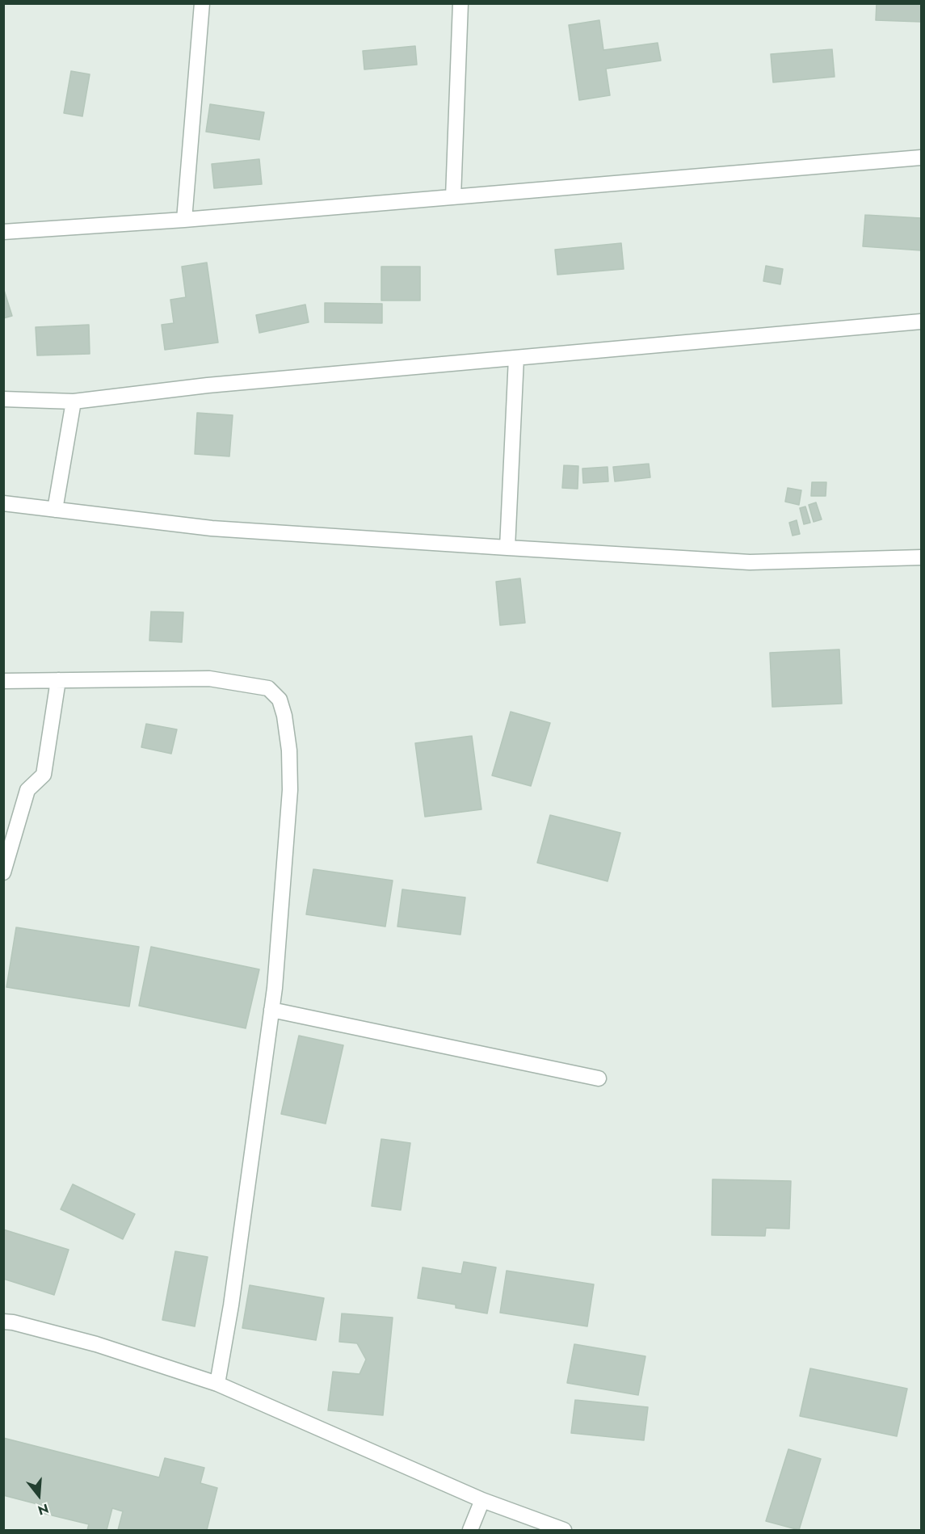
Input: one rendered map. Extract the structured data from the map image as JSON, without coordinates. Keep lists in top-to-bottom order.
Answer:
{
  "north": "bottom"
}
